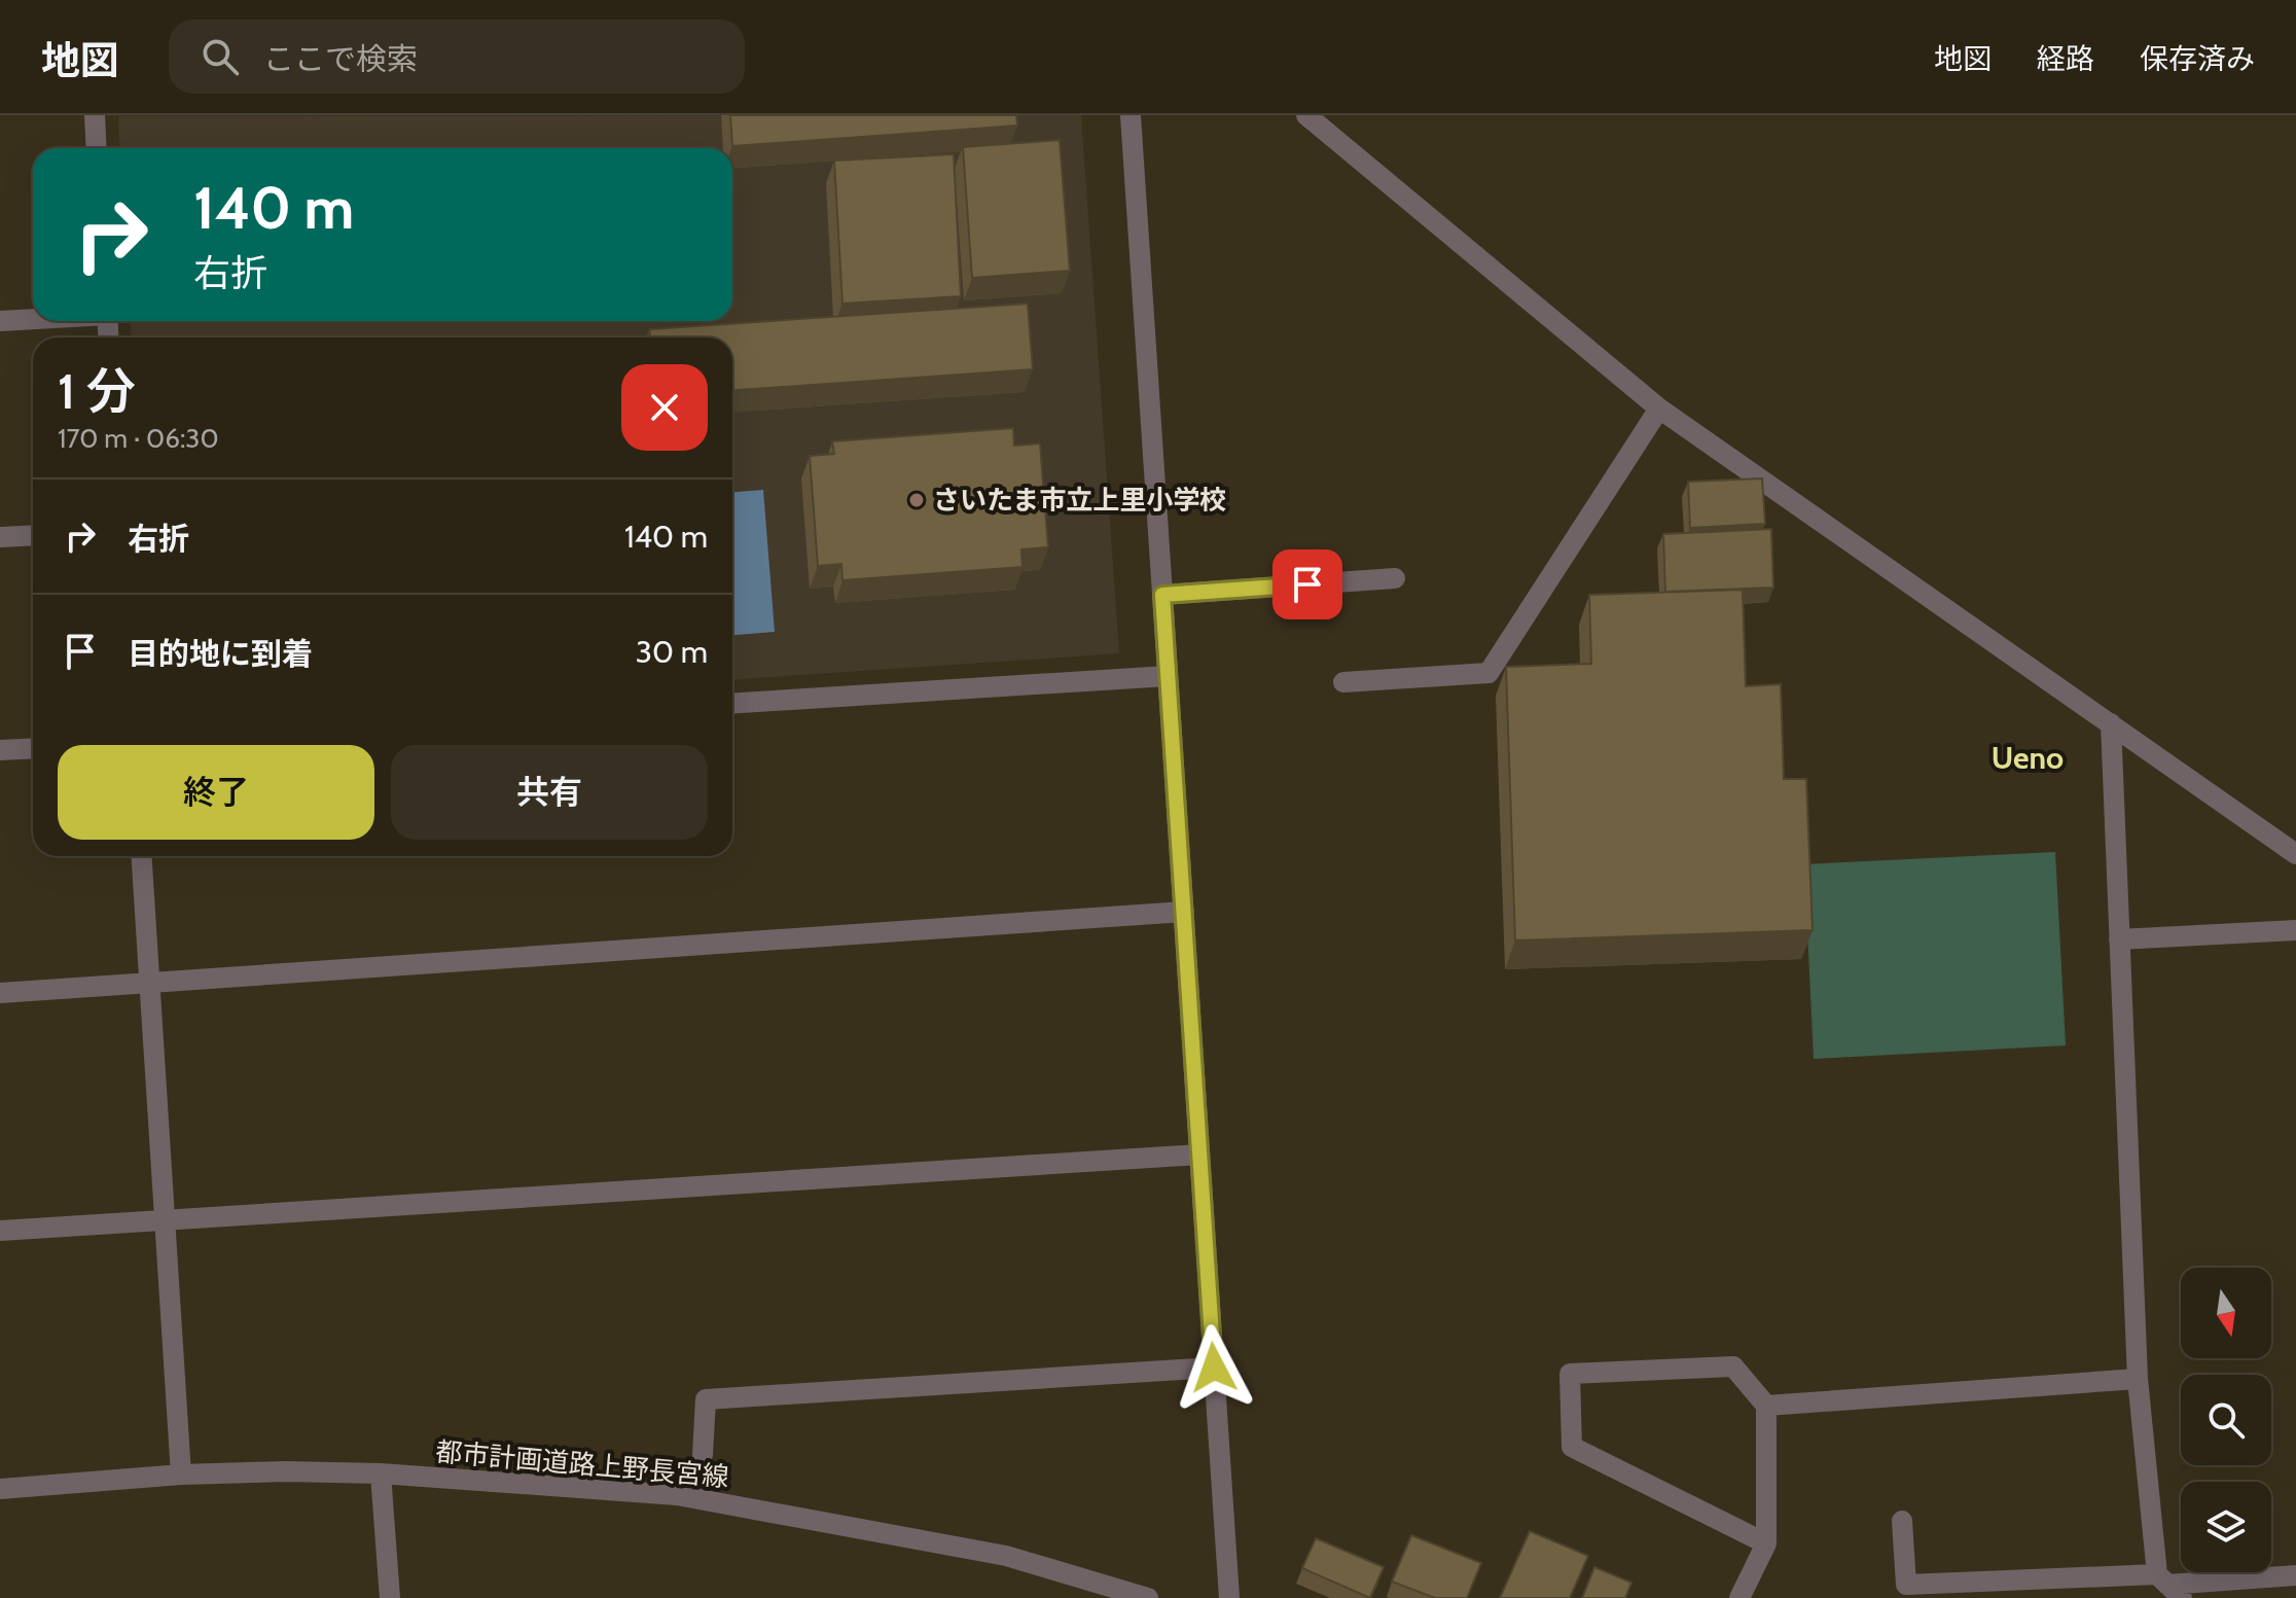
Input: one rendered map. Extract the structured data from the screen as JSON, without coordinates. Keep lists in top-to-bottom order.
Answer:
{
  "streets": {
    "street": ["都市計画道路上野長宮線"]
  },
  "districts": ["Ueno"],
  "places": ["さいたま市立上里小学校"],
  "north": "bottom",
  "page": {
    "header": "地図",
    "search": "ここで検索",
    "nav": ["地図", "経路", "保存済み"],
    "turn": ["140 m", "右折"],
    "heading": ["1 分", "170 m · 06:30"],
    "list": [
      {
        "name": "右折",
        "value": "140 m"
      },
      {
        "name": "目的地に到着",
        "value": "30 m"
      }
    ],
    "buttons": ["終了", "共有"]
  }
}
